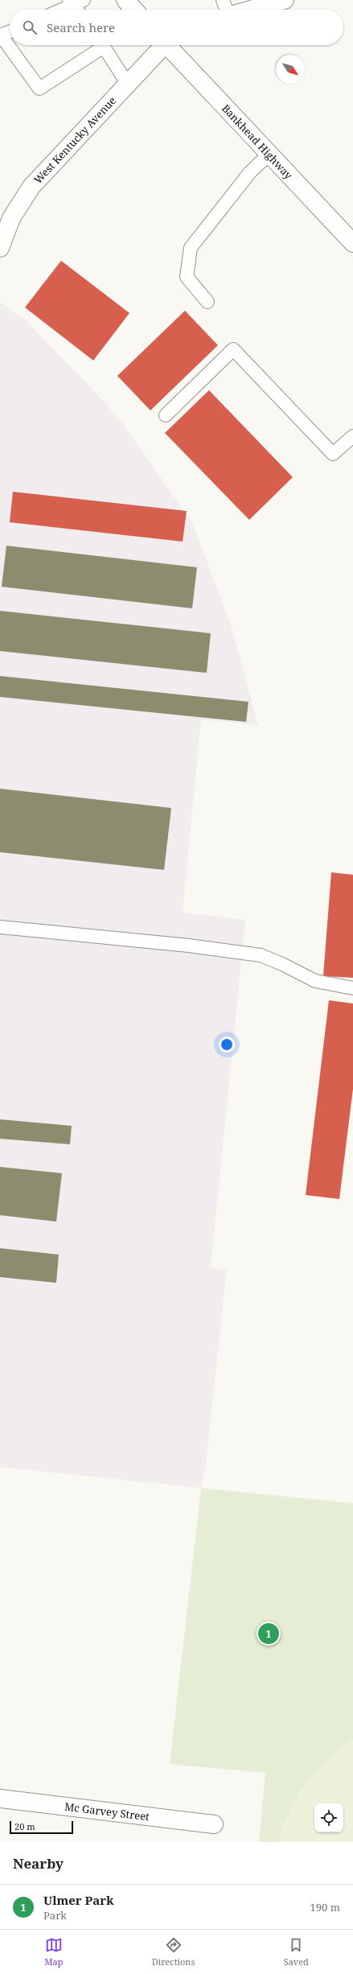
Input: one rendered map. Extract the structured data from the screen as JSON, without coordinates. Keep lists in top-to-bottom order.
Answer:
{
  "streets": {
    "street": ["West Kentucky Avenue", "Bankhead Highway", "Mc Garvey Street"]
  },
  "scale_bar": "20 m",
  "north": "bottom right",
  "page": {
    "search": "Search here",
    "pins": "1",
    "scale": "20 m",
    "heading": "Nearby",
    "list": [
      {
        "mark": "1",
        "name": "Ulmer Park",
        "note": "Park",
        "value": "190 m"
      }
    ],
    "nav": ["Map", "Directions", "Saved"]
  }
}
